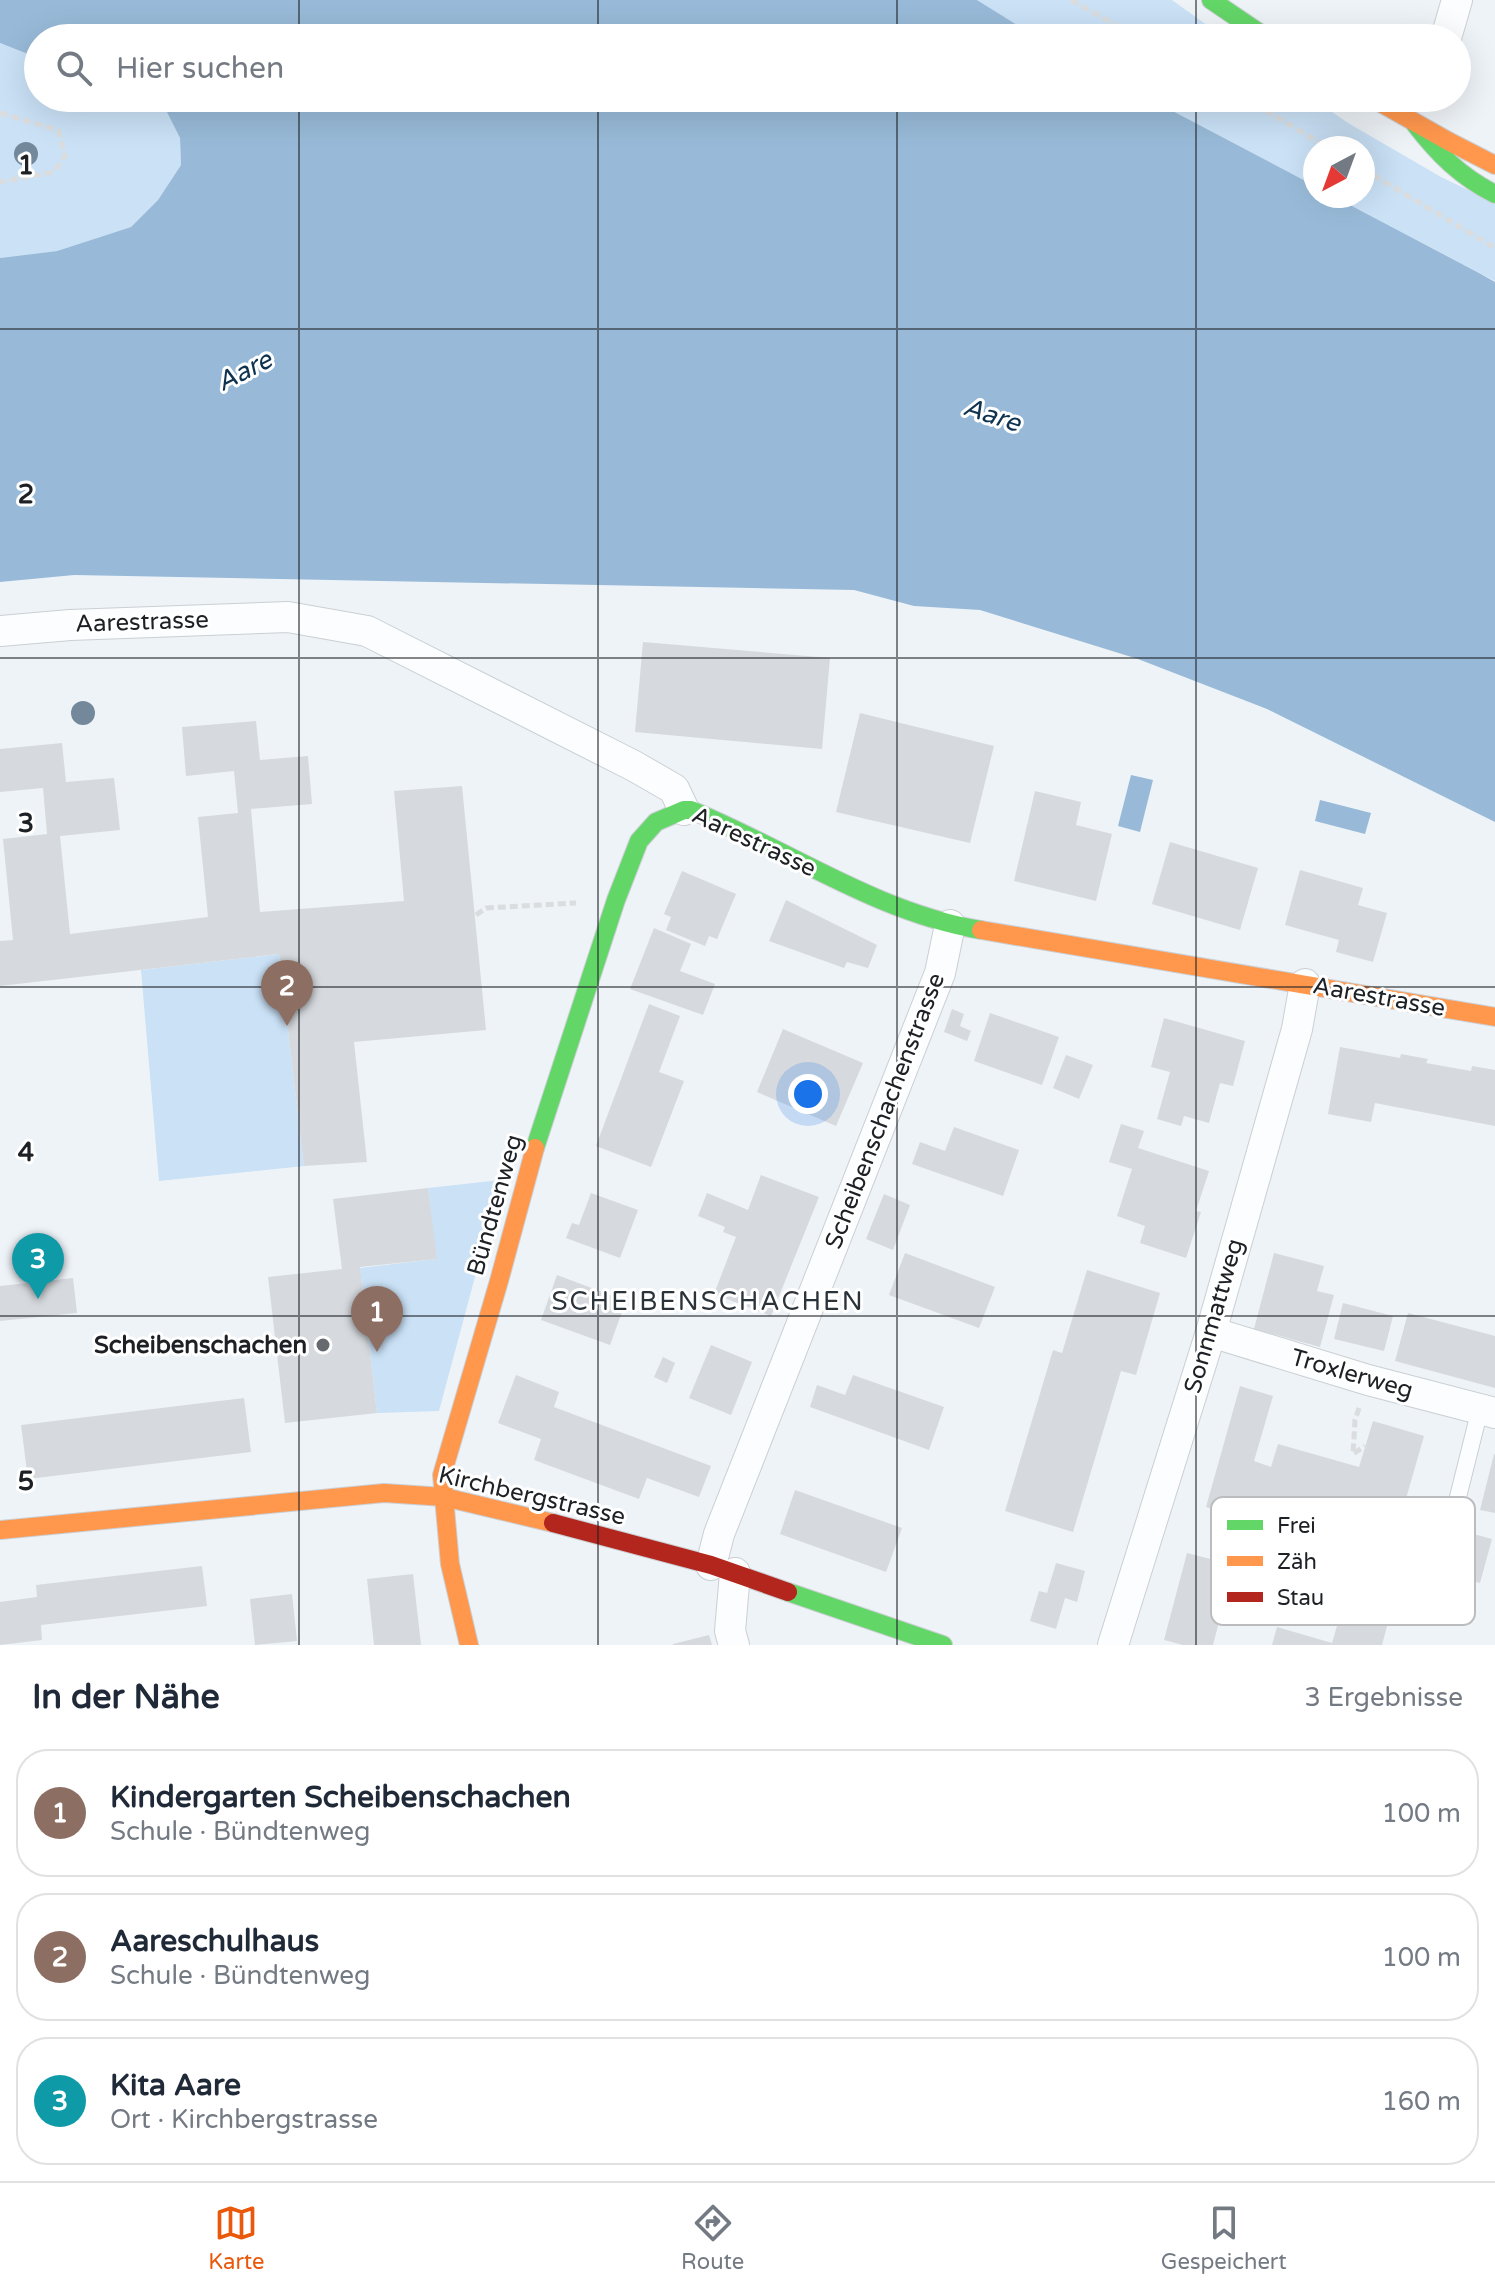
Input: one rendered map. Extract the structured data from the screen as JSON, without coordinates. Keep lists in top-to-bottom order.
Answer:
{
  "streets": {
    "street": [
      "Aarestrasse",
      "Scheibenschachenstrasse",
      "Bündtenweg",
      "Sonnmattweg",
      "Troxlerweg",
      "Kirchbergstrasse"
    ]
  },
  "crossings": [
    ["Aarestrasse", "Scheibenschachenstrasse"],
    ["Aarestrasse", "Bündtenweg"],
    ["Aarestrasse", "Sonnmattweg"],
    ["Scheibenschachenstrasse", "Kirchbergstrasse"],
    ["Bündtenweg", "Kirchbergstrasse"],
    ["Sonnmattweg", "Troxlerweg"]
  ],
  "districts": ["SCHEIBENSCHACHEN"],
  "water": ["Aare"],
  "places": ["Scheibenschachen"],
  "legend": ["Frei", "Zäh", "Stau"],
  "north": "bottom left",
  "page": {
    "search": "Hier suchen",
    "pins": ["2", "3", "1"],
    "heading": ["In der Nähe", "3 Ergebnisse"],
    "list": [
      {
        "mark": "1",
        "name": "Kindergarten Scheibenschachen",
        "note": "Schule · Bündtenweg",
        "value": "100 m"
      },
      {
        "mark": "2",
        "name": "Aareschulhaus",
        "note": "Schule · Bündtenweg",
        "value": "100 m"
      },
      {
        "mark": "3",
        "name": "Kita Aare",
        "note": "Ort · Kirchbergstrasse",
        "value": "160 m"
      }
    ],
    "nav": ["Karte", "Route", "Gespeichert"]
  },
  "grid": {
    "rows": [
      "1",
      "2",
      "3",
      "4",
      "5"
    ]
  }
}
